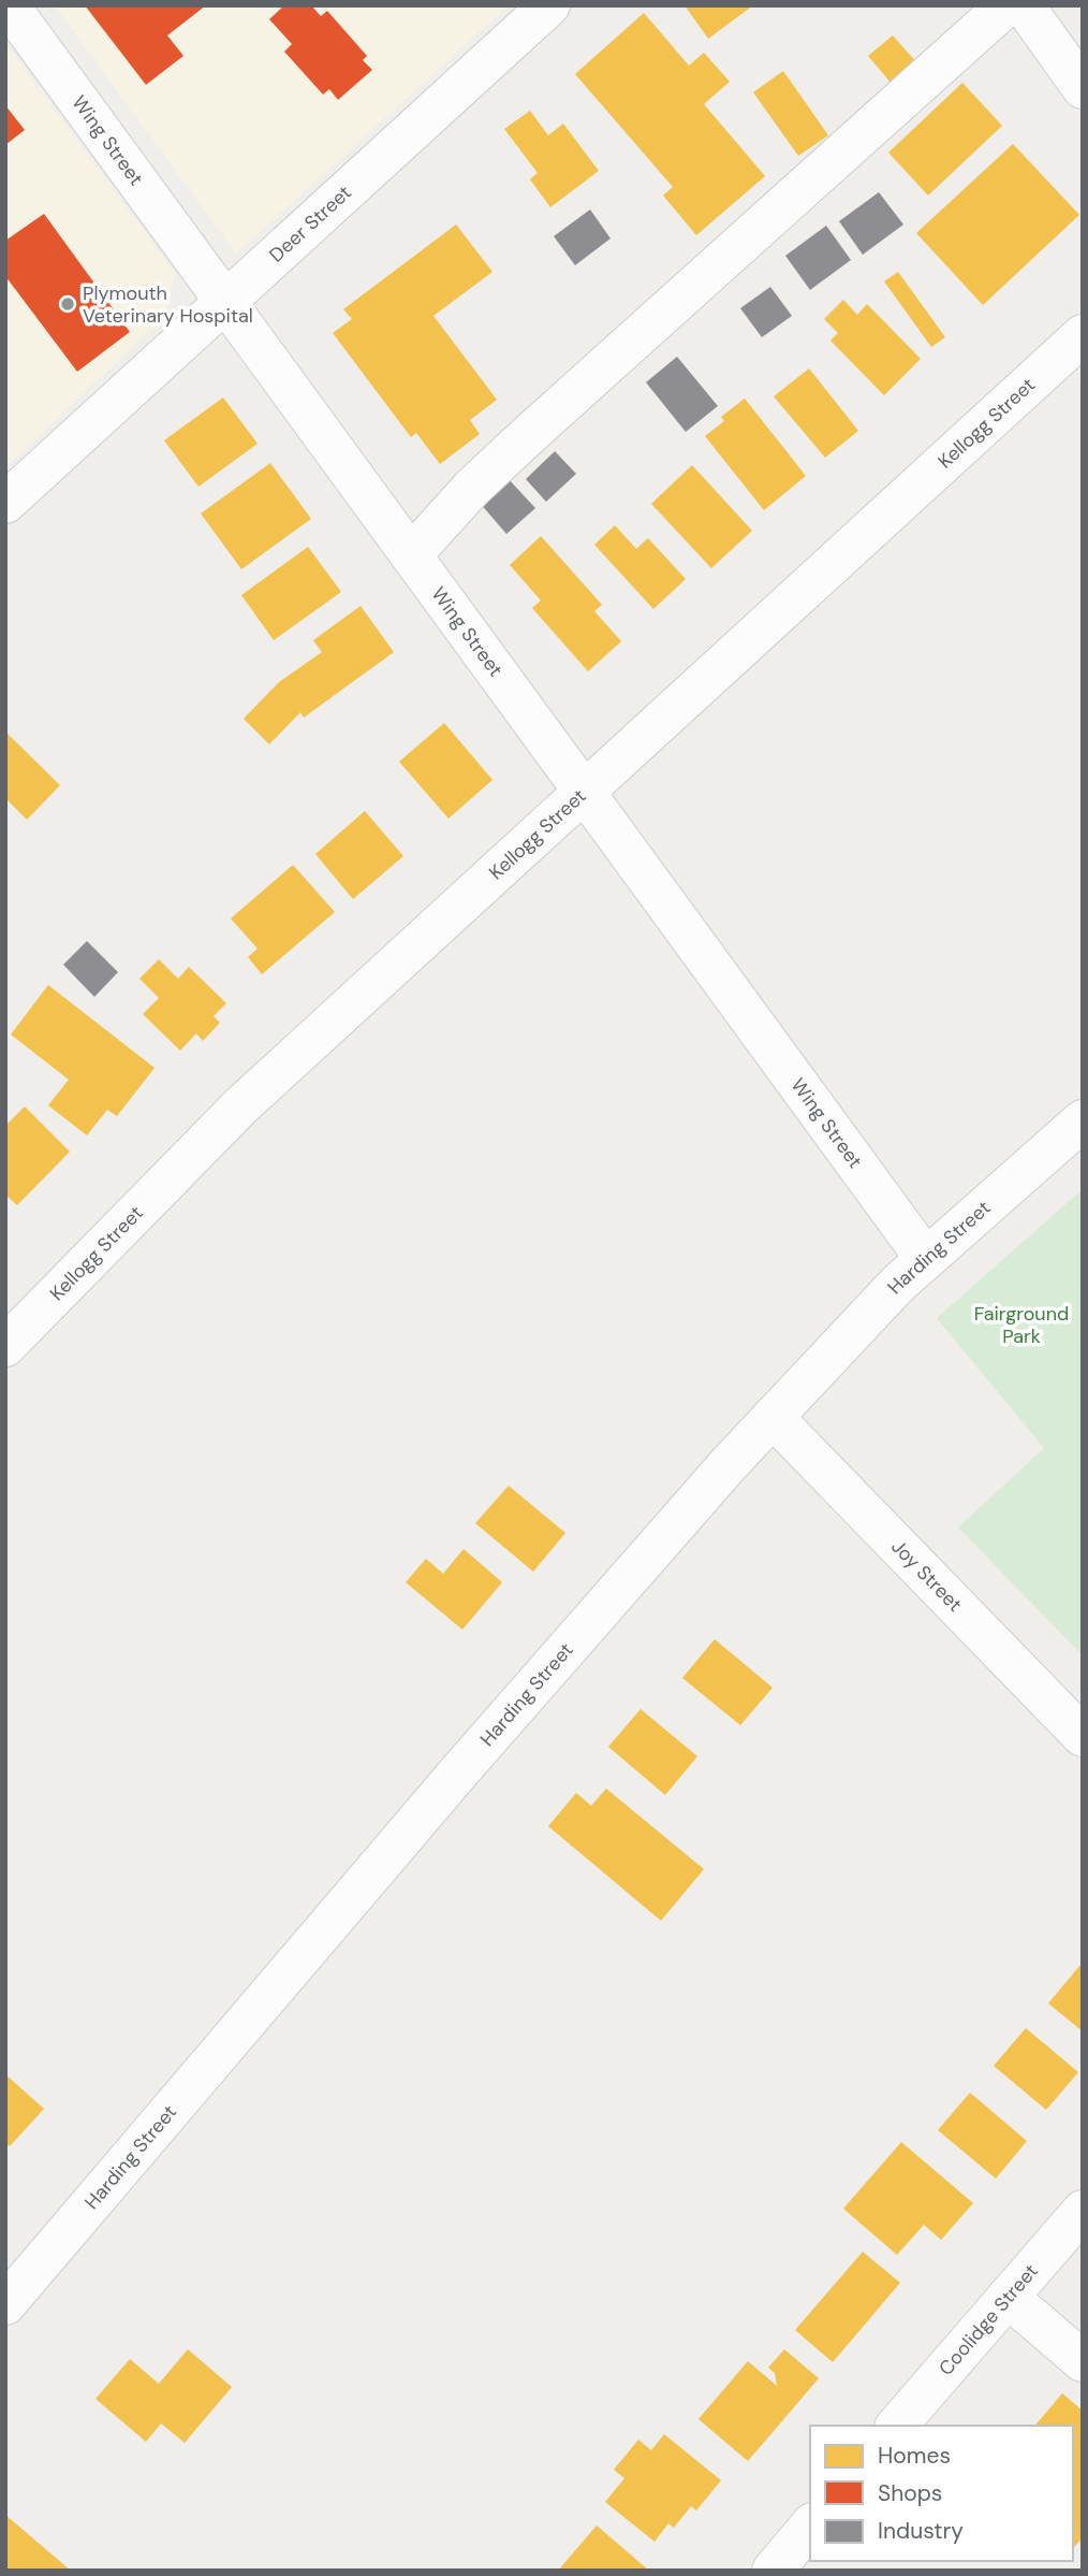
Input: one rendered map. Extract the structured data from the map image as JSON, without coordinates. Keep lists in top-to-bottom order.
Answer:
{
  "streets": {
    "street": [
      "Wing Street",
      "Deer Street",
      "Kellogg Street",
      "Harding Street",
      "Joy Street",
      "Coolidge Street"
    ]
  },
  "crossings": [
    ["Wing Street", "Deer Street"],
    ["Wing Street", "Kellogg Street"],
    ["Wing Street", "Harding Street"],
    ["Harding Street", "Joy Street"]
  ],
  "parks": ["Fairground Park"],
  "places": ["Plymouth Veterinary Hospital"],
  "legend": ["Homes", "Shops", "Industry"]
}
